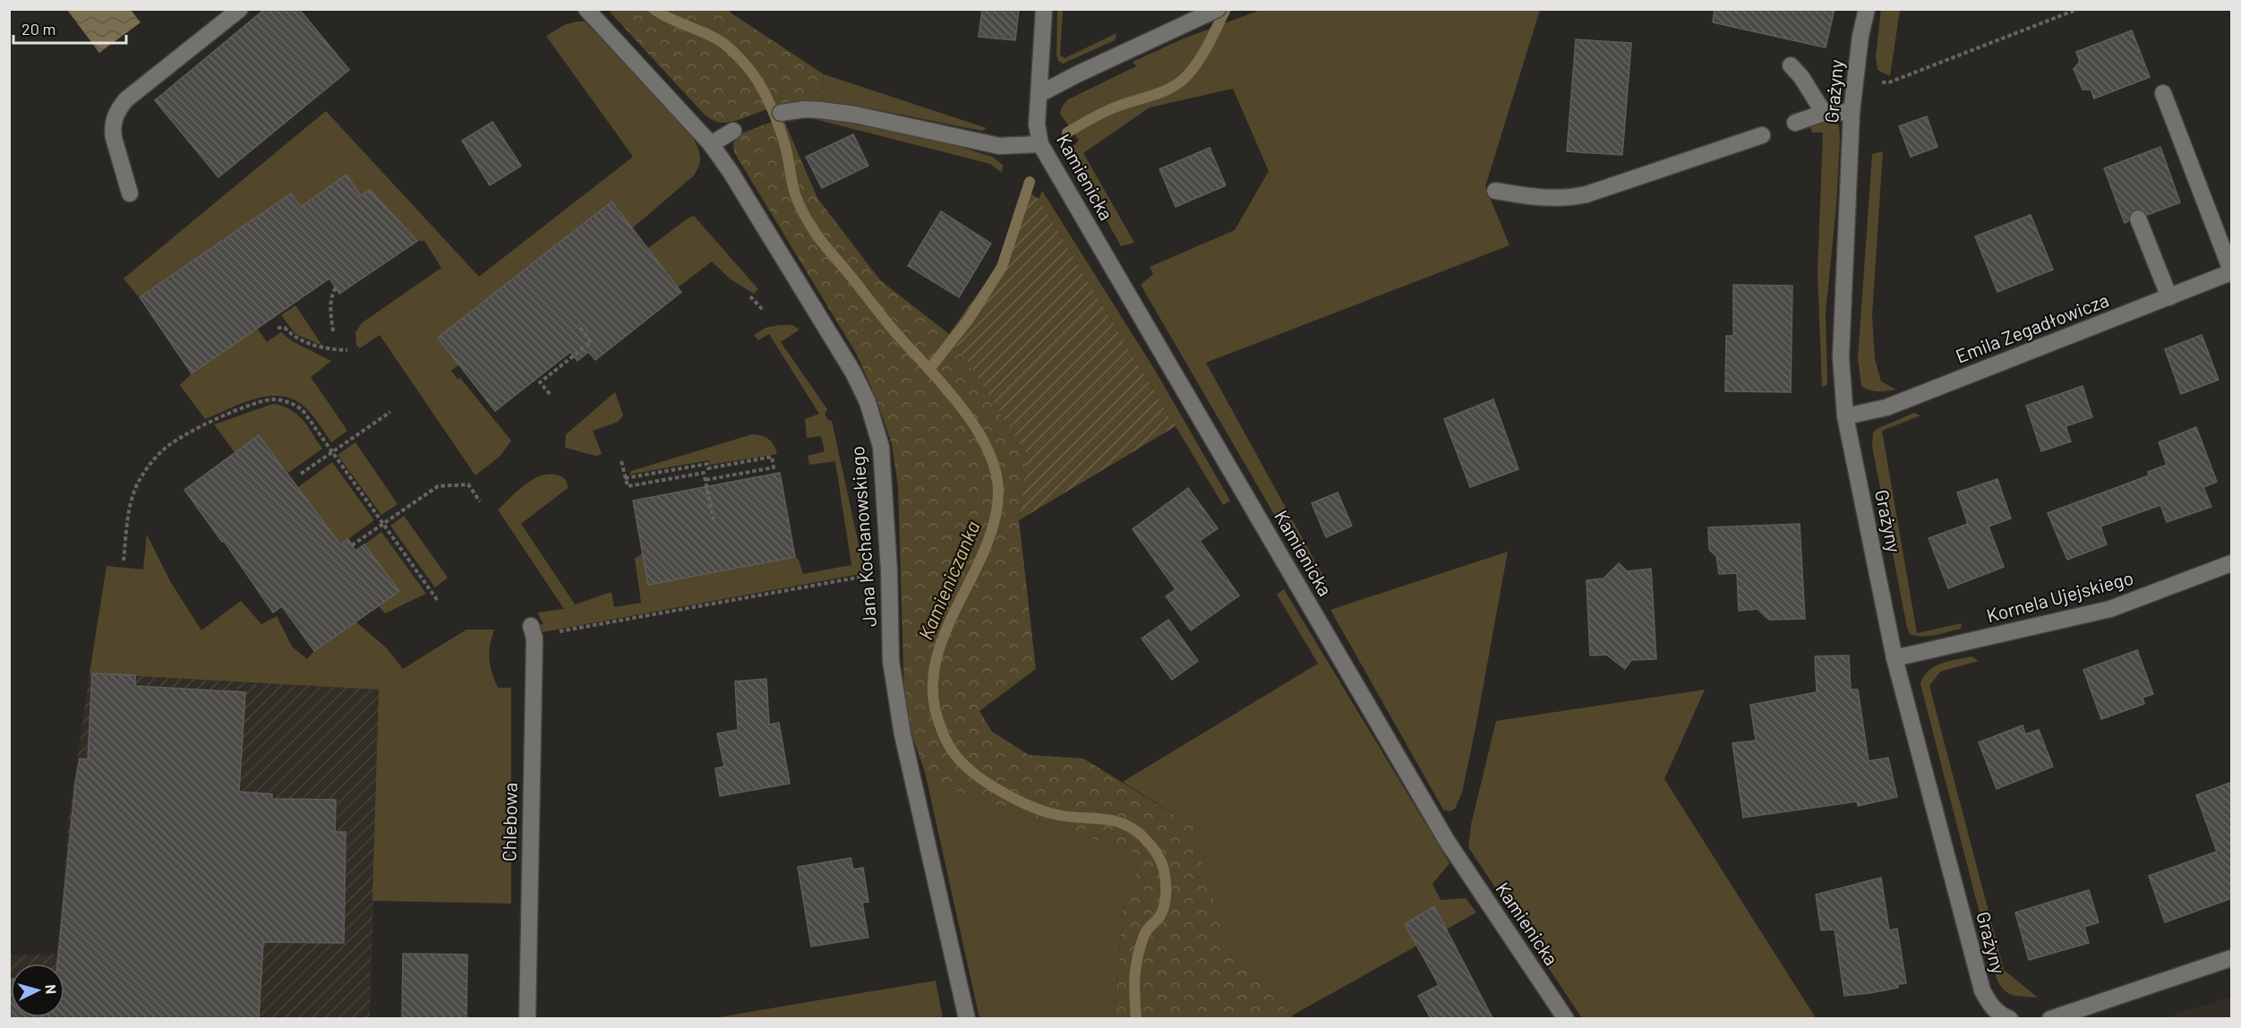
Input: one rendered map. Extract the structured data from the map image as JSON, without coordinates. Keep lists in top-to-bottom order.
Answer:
{
  "streets": {
    "street": [
      "Grażyny",
      "Kamienicka",
      "Emila Zegadłowicza",
      "Jana Kochanowskiego",
      "Kornela Ujejskiego",
      "Chlebowa"
    ]
  },
  "crossings": [
    ["Grażyny", "Emila Zegadłowicza"],
    ["Grażyny", "Kornela Ujejskiego"]
  ],
  "water": ["Kamieniczanka"],
  "scale_bar": "20 m",
  "north": "right"
}
